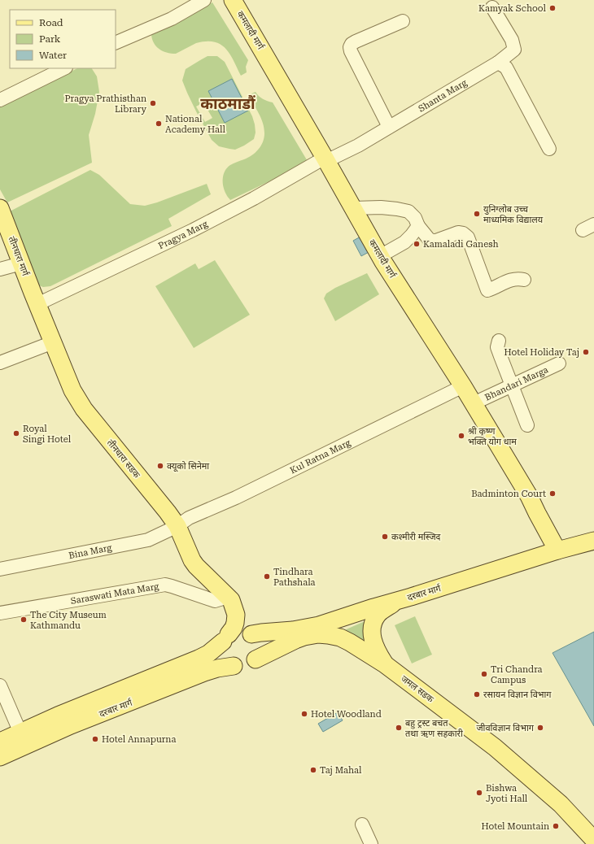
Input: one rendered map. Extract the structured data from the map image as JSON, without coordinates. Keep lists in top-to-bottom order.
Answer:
{
  "streets": {
    "main road": [
      "कमलादी मार्ग",
      "तीनधारा मार्ग",
      "तीनधारा सडक",
      "दरबार मार्ग",
      "जमल सडक"
    ],
    "street": [
      "Shanta Marg",
      "Pragya Marg",
      "Bhandari Marga",
      "Kul Ratna Marg",
      "Bina Marg",
      "Saraswati Mata Marg"
    ]
  },
  "crossings": [
    ["कमलादी मार्ग", "Shanta Marg"],
    ["कमलादी मार्ग", "Pragya Marg"],
    ["कमलादी मार्ग", "Bhandari Marga"],
    ["कमलादी मार्ग", "Kul Ratna Marg"],
    ["कमलादी मार्ग", "दरबार मार्ग"],
    ["Shanta Marg", "Pragya Marg"],
    ["Pragya Marg", "तीनधारा मार्ग"],
    ["Pragya Marg", "तीनधारा सडक"],
    ["तीनधारा मार्ग", "तीनधारा सडक"],
    ["Kul Ratna Marg", "तीनधारा सडक"],
    ["Kul Ratna Marg", "Bina Marg"],
    ["तीनधारा सडक", "Bina Marg"],
    ["तीनधारा सडक", "Saraswati Mata Marg"],
    ["दरबार मार्ग", "जमल सडक"]
  ],
  "districts": ["काठमाडौं"],
  "places": [
    "Kamyak School",
    "Pragya Prathisthan Library",
    "National Academy Hall",
    "युनिग्लोब उच्च माध्यमिक विद्यालय",
    "Kamaladi Ganesh",
    "Hotel Holiday Taj",
    "Royal Singi Hotel",
    "श्री कृष्ण भक्ति योग धाम",
    "क्यूको सिनेमा",
    "Badminton Court",
    "कश्मीरी मस्जिद",
    "Tindhara Pathshala",
    "The City Museum Kathmandu",
    "Tri Chandra Campus",
    "रसायन विज्ञान विभाग",
    "Hotel Woodland",
    "बहु ट्रस्ट बचत तथा ऋण सहकारी",
    "जीवविज्ञान विभाग",
    "Hotel Annapurna",
    "Taj Mahal",
    "Bishwa Jyoti Hall",
    "Hotel Mountain"
  ],
  "legend": ["Road", "Park", "Water"]
}
